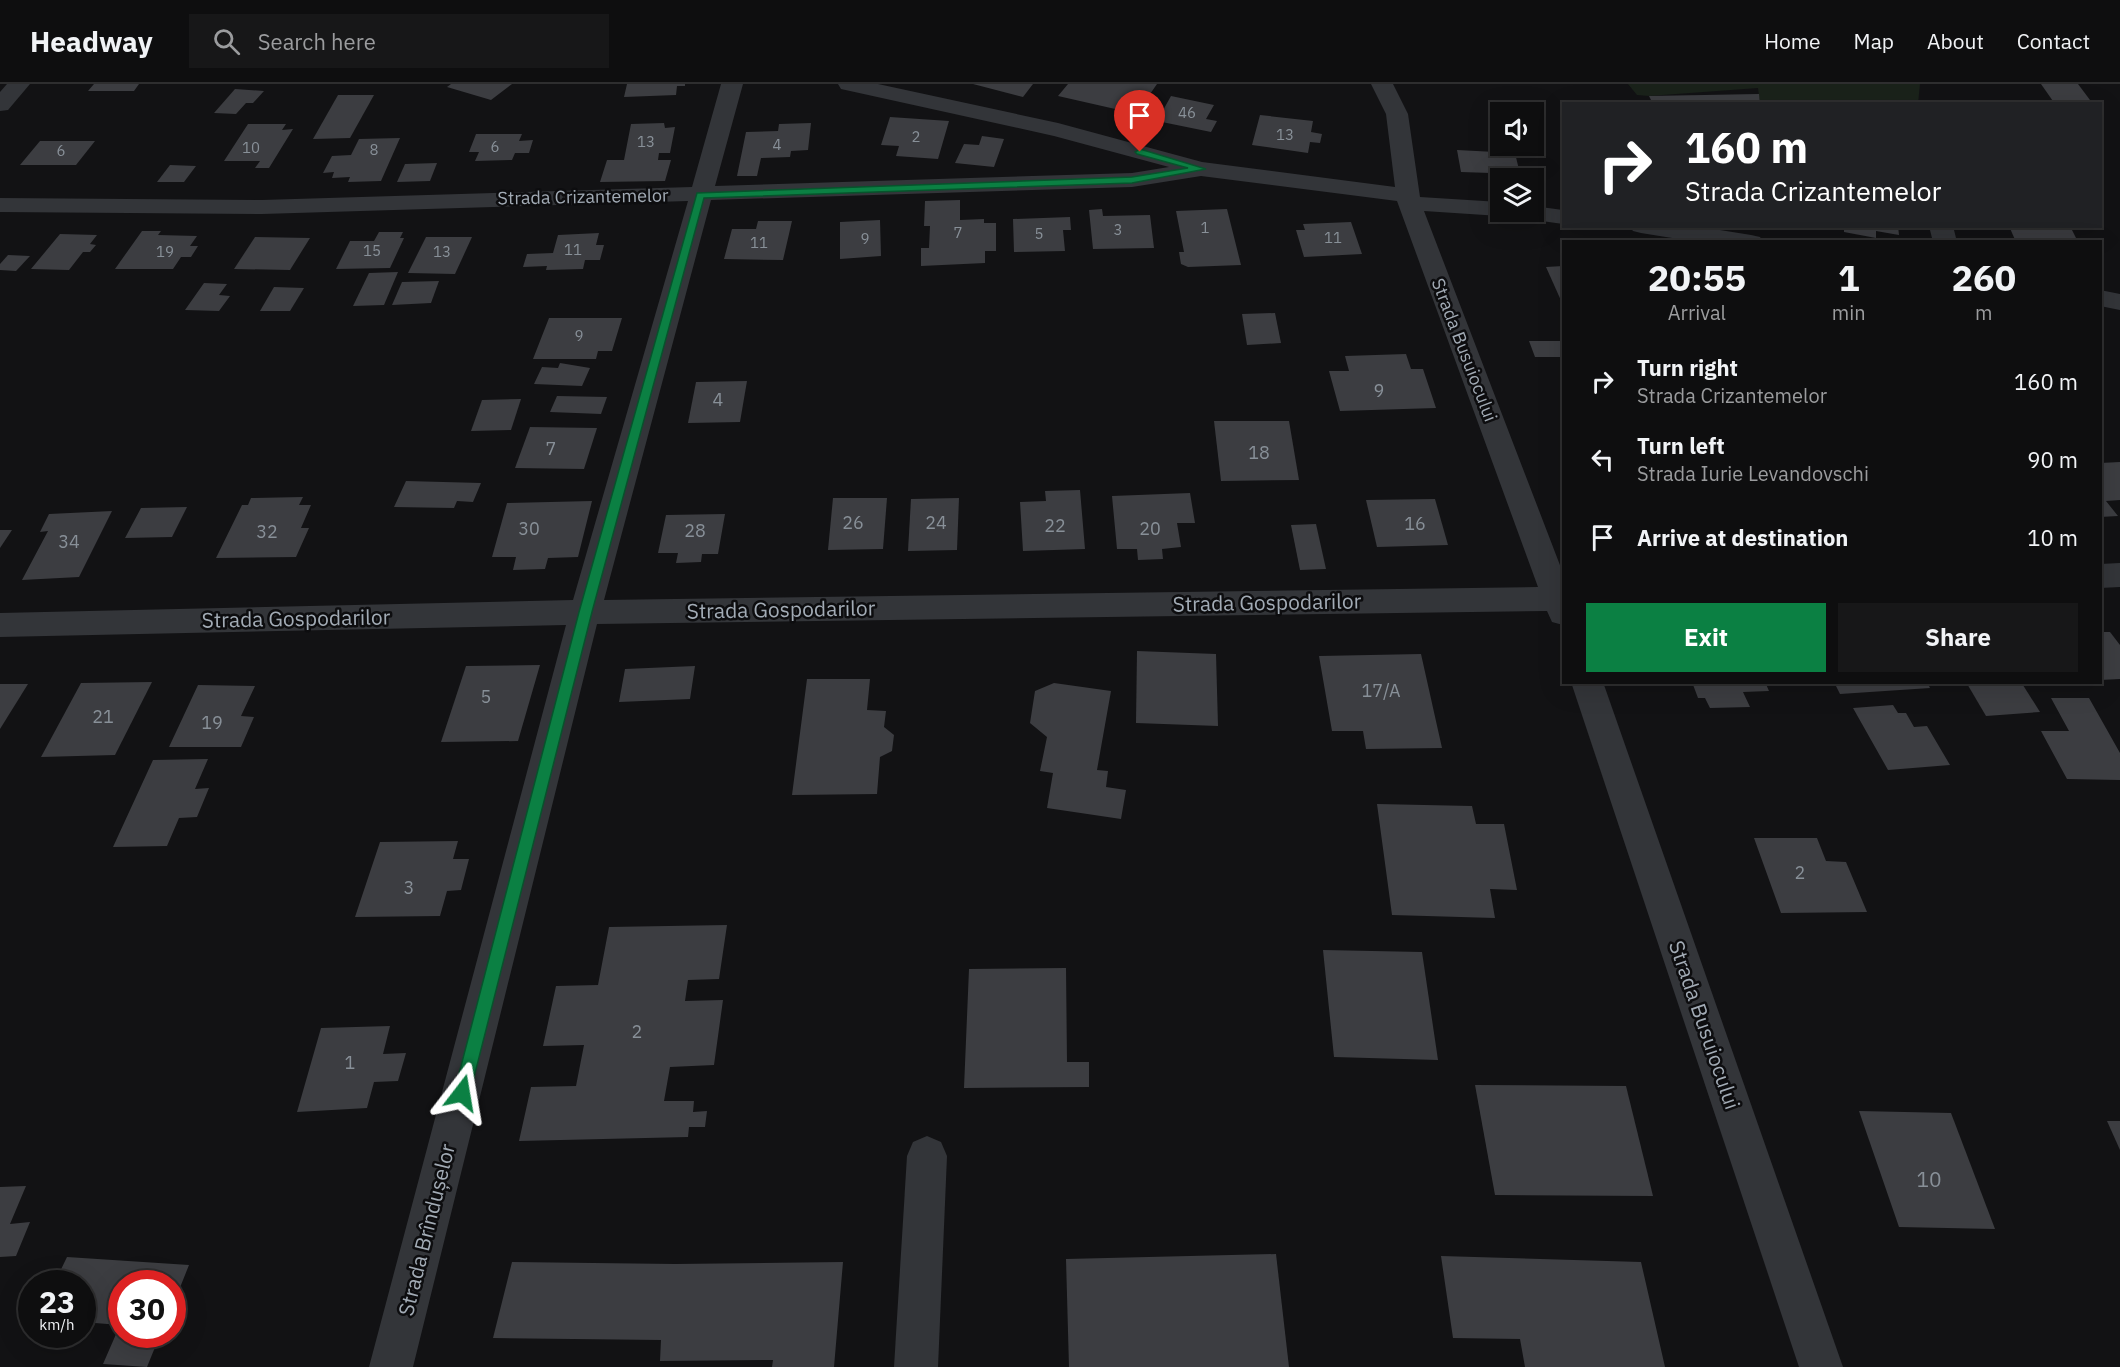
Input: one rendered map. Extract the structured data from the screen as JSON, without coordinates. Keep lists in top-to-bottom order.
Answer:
{
  "streets": {
    "street": [
      "Strada Crizantemelor",
      "Strada Busuiocului",
      "Strada Gospodarilor",
      "Strada Brîndușelor"
    ]
  },
  "crossings": [
    ["Strada Crizantemelor", "Strada Brîndușelor"],
    ["Strada Busuiocului", "Strada Gospodarilor"],
    ["Strada Gospodarilor", "Strada Brîndușelor"]
  ],
  "house_numbers": [
    "46",
    "13",
    "2",
    "13",
    "4",
    "6",
    "10",
    "8",
    "6",
    "1",
    "3",
    "7",
    "5",
    "11",
    "9",
    "11",
    "11",
    "15",
    "19",
    "13",
    "9",
    "9",
    "4",
    "7",
    "18",
    "26",
    "24",
    "16",
    "22",
    "30",
    "20",
    "28",
    "32",
    "34",
    "17/A",
    "5",
    "21",
    "19",
    "2",
    "3",
    "2",
    "1",
    "10"
  ],
  "page": {
    "header": "Headway",
    "search": "Search here",
    "nav": [
      "Home",
      "Map",
      "About",
      "Contact"
    ],
    "turn": ["160 m", "Strada Crizantemelor"],
    "eta": [
      "20:55",
      "Arrival",
      "1",
      "min",
      "260",
      "m"
    ],
    "list": [
      {
        "name": "Turn right",
        "note": "Strada Crizantemelor",
        "value": "160 m"
      },
      {
        "name": "Turn left",
        "note": "Strada Iurie Levandovschi",
        "value": "90 m"
      },
      {
        "name": "Arrive at destination",
        "value": "10 m"
      }
    ],
    "buttons": ["Exit", "Share"],
    "speed": "23 km/h",
    "limit": "30"
  }
}
